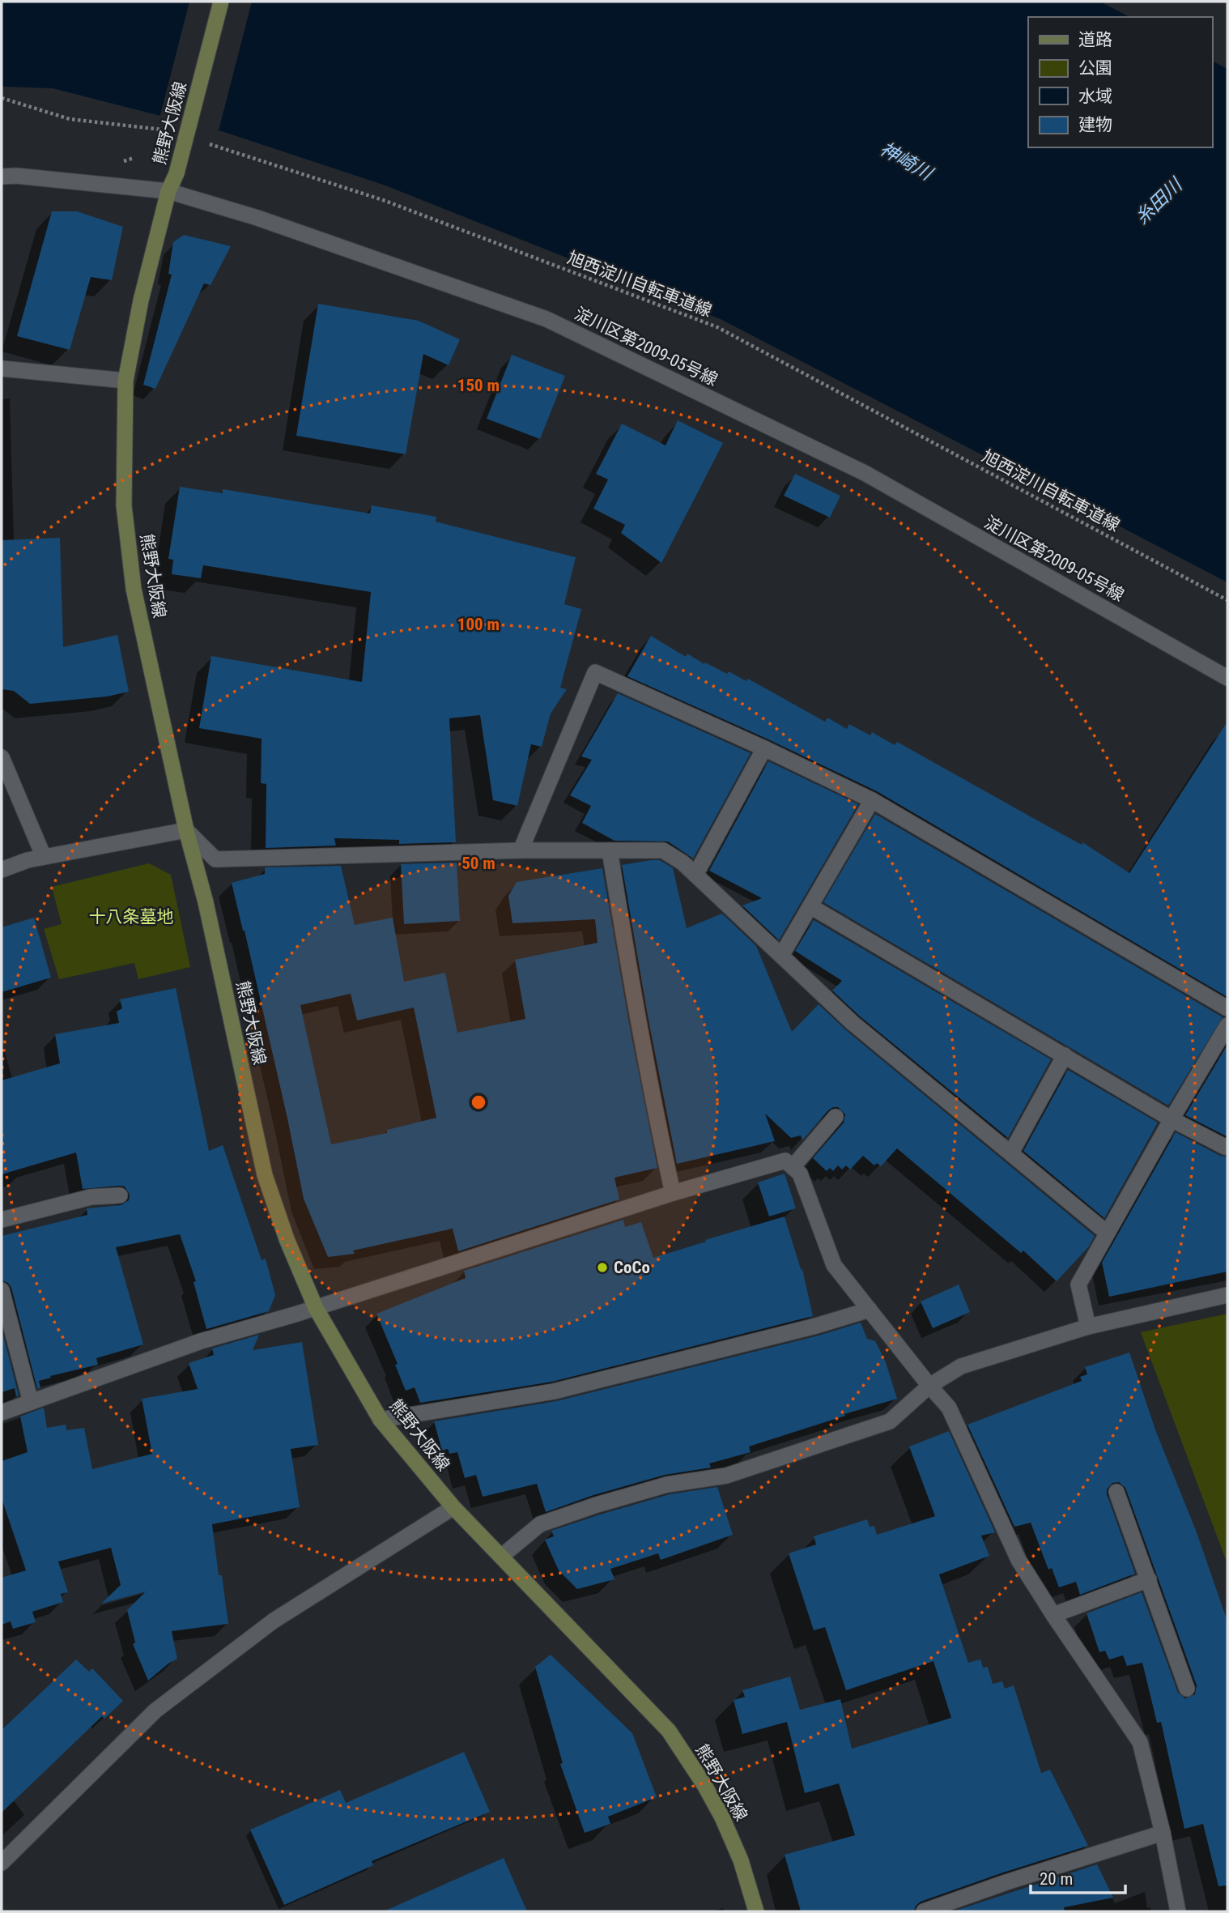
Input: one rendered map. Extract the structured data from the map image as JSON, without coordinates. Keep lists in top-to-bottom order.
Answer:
{
  "streets": {
    "main road": ["熊野大阪線"],
    "street": ["淀川区第2009-05号線"],
    "path": ["旭西淀川自転車道線"]
  },
  "crossings": [
    ["熊野大阪線", "淀川区第2009-05号線"]
  ],
  "water": ["神崎川", "糸田川"],
  "parks": ["十八条墓地"],
  "places": ["CoCo"],
  "legend": [
    "道路",
    "公園",
    "水域",
    "建物"
  ],
  "scale_bar": "20 m",
  "rings": ["150 m", "100 m", "50 m"]
}
